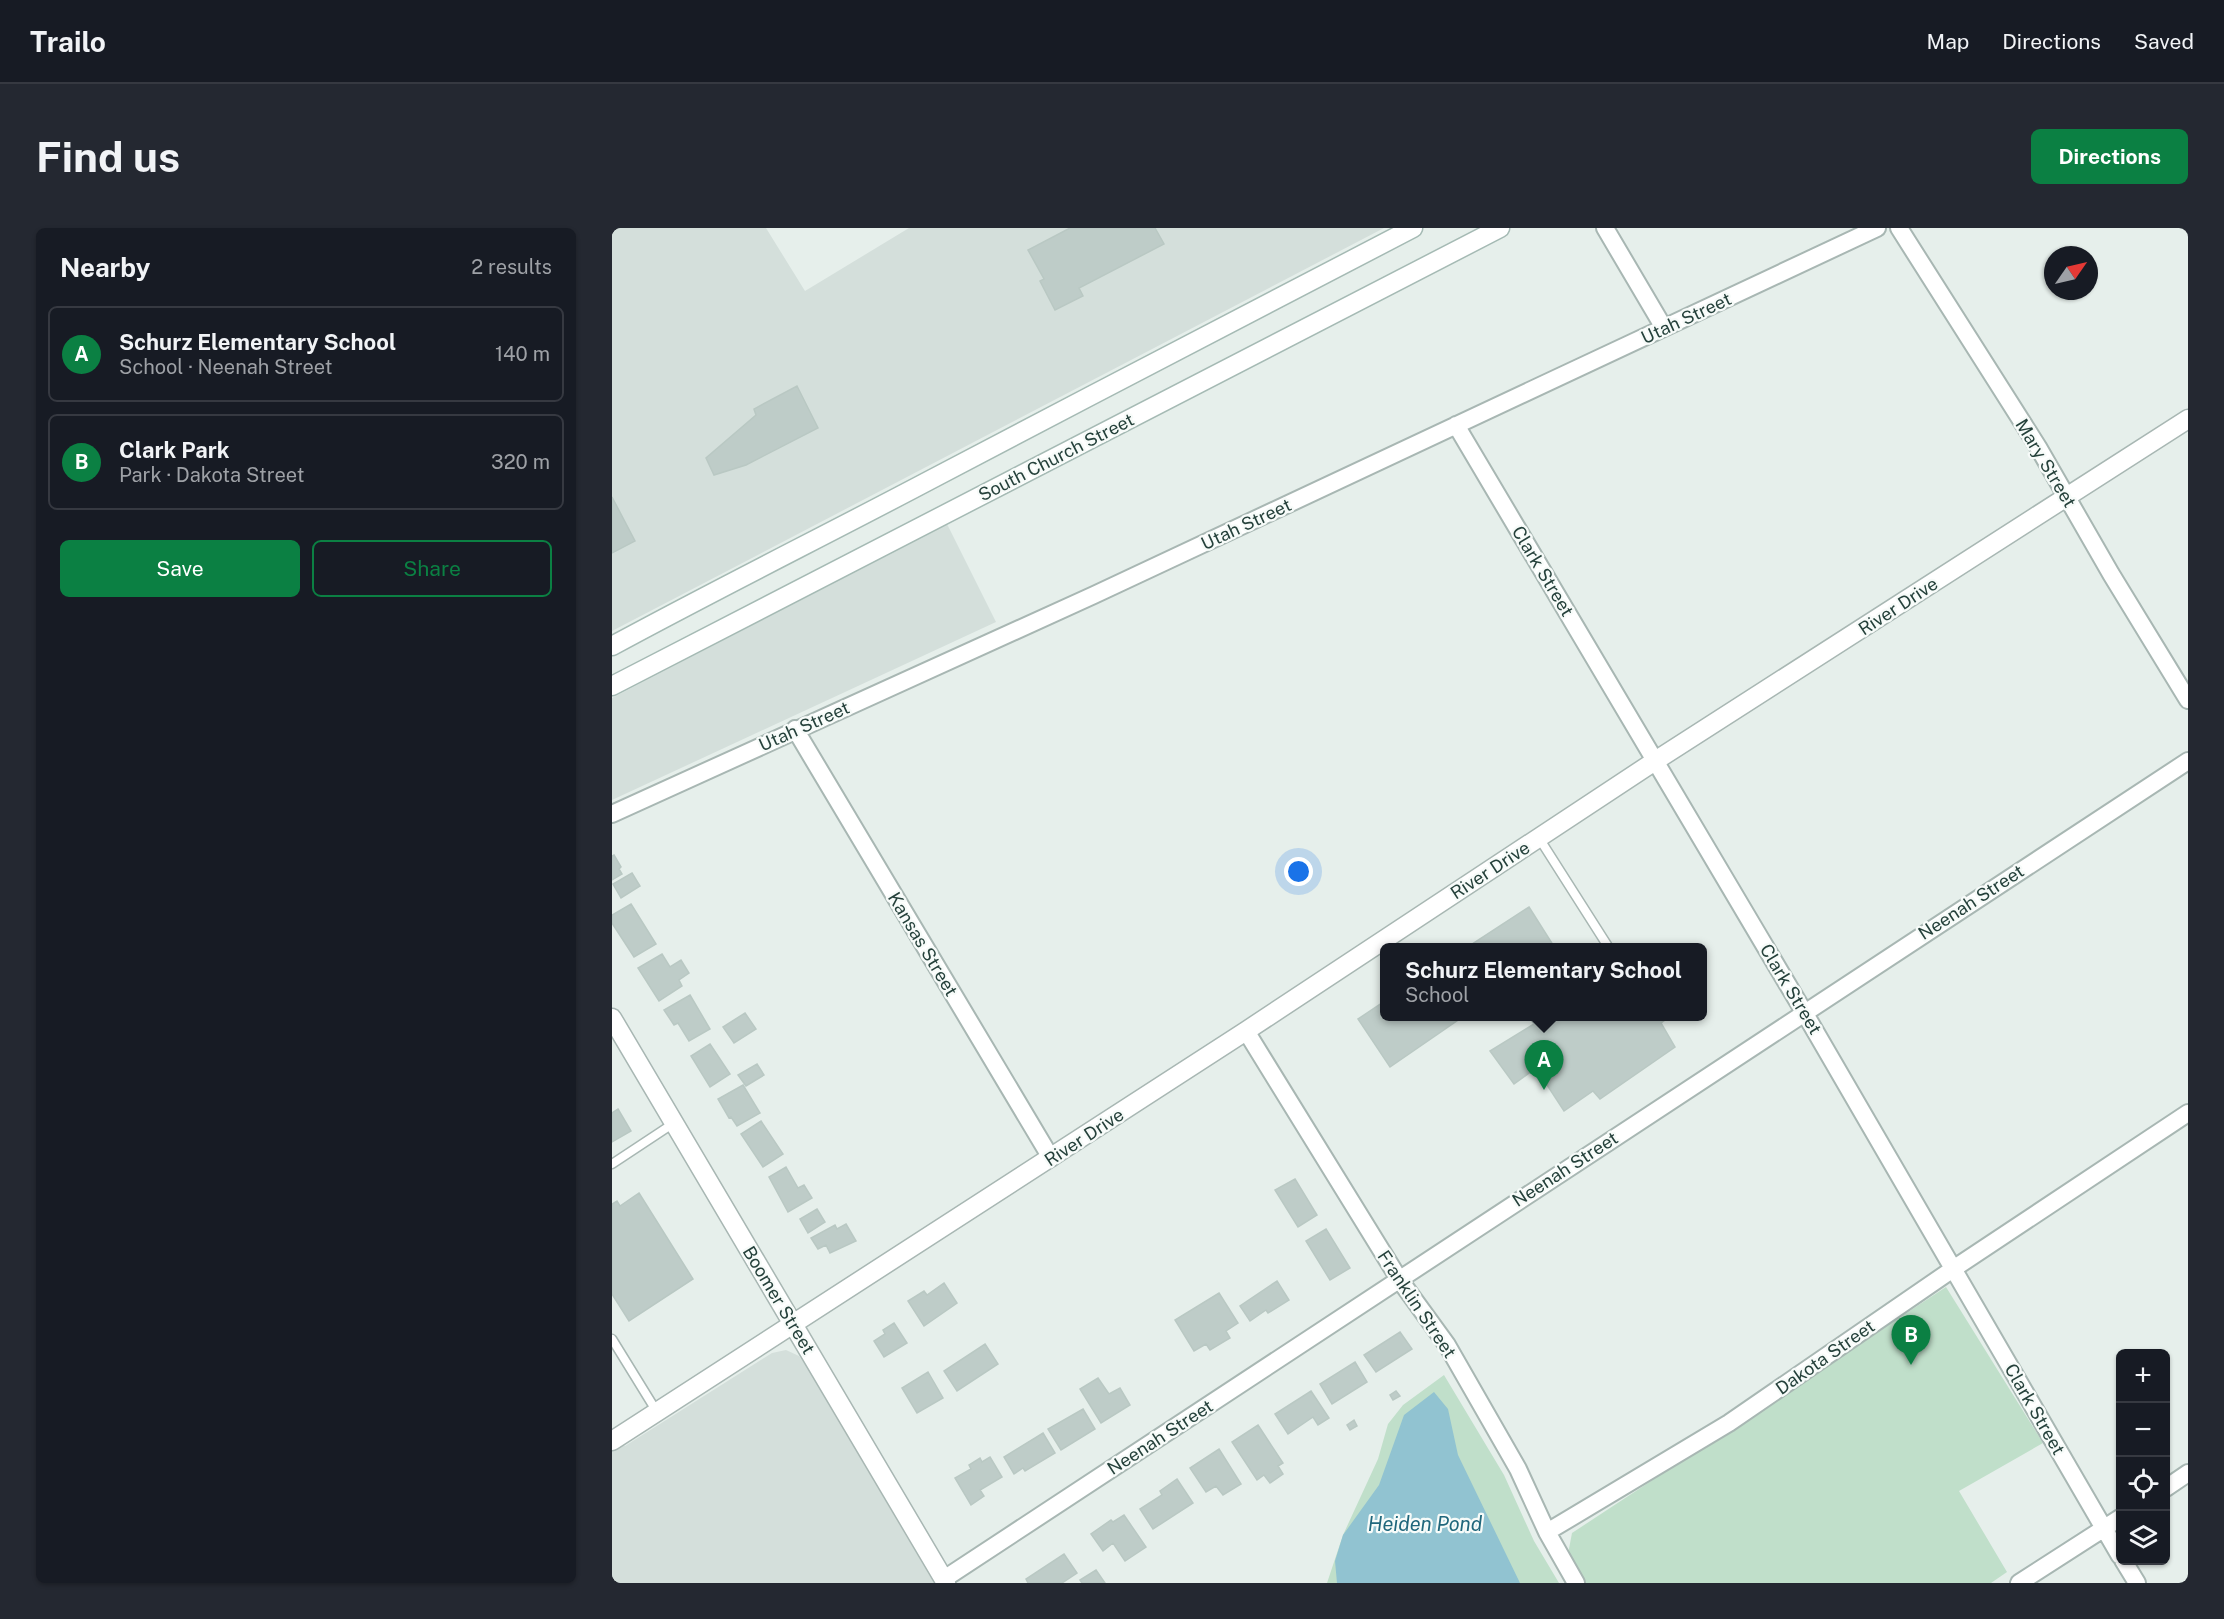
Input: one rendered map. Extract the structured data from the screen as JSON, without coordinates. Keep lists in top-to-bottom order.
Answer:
{
  "streets": {
    "street": [
      "Utah Street",
      "South Church Street",
      "Mary Street",
      "Clark Street",
      "River Drive",
      "Neenah Street",
      "Kansas Street",
      "Boomer Street",
      "Franklin Street",
      "Dakota Street"
    ]
  },
  "crossings": [
    ["Utah Street", "Clark Street"],
    ["Utah Street", "Kansas Street"],
    ["Mary Street", "River Drive"],
    ["Clark Street", "River Drive"],
    ["Clark Street", "Neenah Street"],
    ["Clark Street", "Dakota Street"],
    ["River Drive", "Kansas Street"],
    ["River Drive", "Boomer Street"],
    ["River Drive", "Franklin Street"],
    ["Neenah Street", "Boomer Street"],
    ["Neenah Street", "Franklin Street"],
    ["Franklin Street", "Dakota Street"]
  ],
  "water": ["Heiden Pond"],
  "north": "top right",
  "page": {
    "header": "Trailo",
    "nav": ["Map", "Directions", "Saved"],
    "buttons": [
      "Directions",
      ["Save", "Share"]
    ],
    "title": "Find us",
    "heading": ["Nearby", "2 results"],
    "list": [
      {
        "mark": "A",
        "name": "Schurz Elementary School",
        "note": "School · Neenah Street",
        "value": "140 m"
      },
      {
        "mark": "B",
        "name": "Clark Park",
        "note": "Park · Dakota Street",
        "value": "320 m"
      }
    ],
    "popup": ["Schurz Elementary School", "School"],
    "pins": ["A", "B"],
    "map_buttons": ["+", "−"]
  }
}
